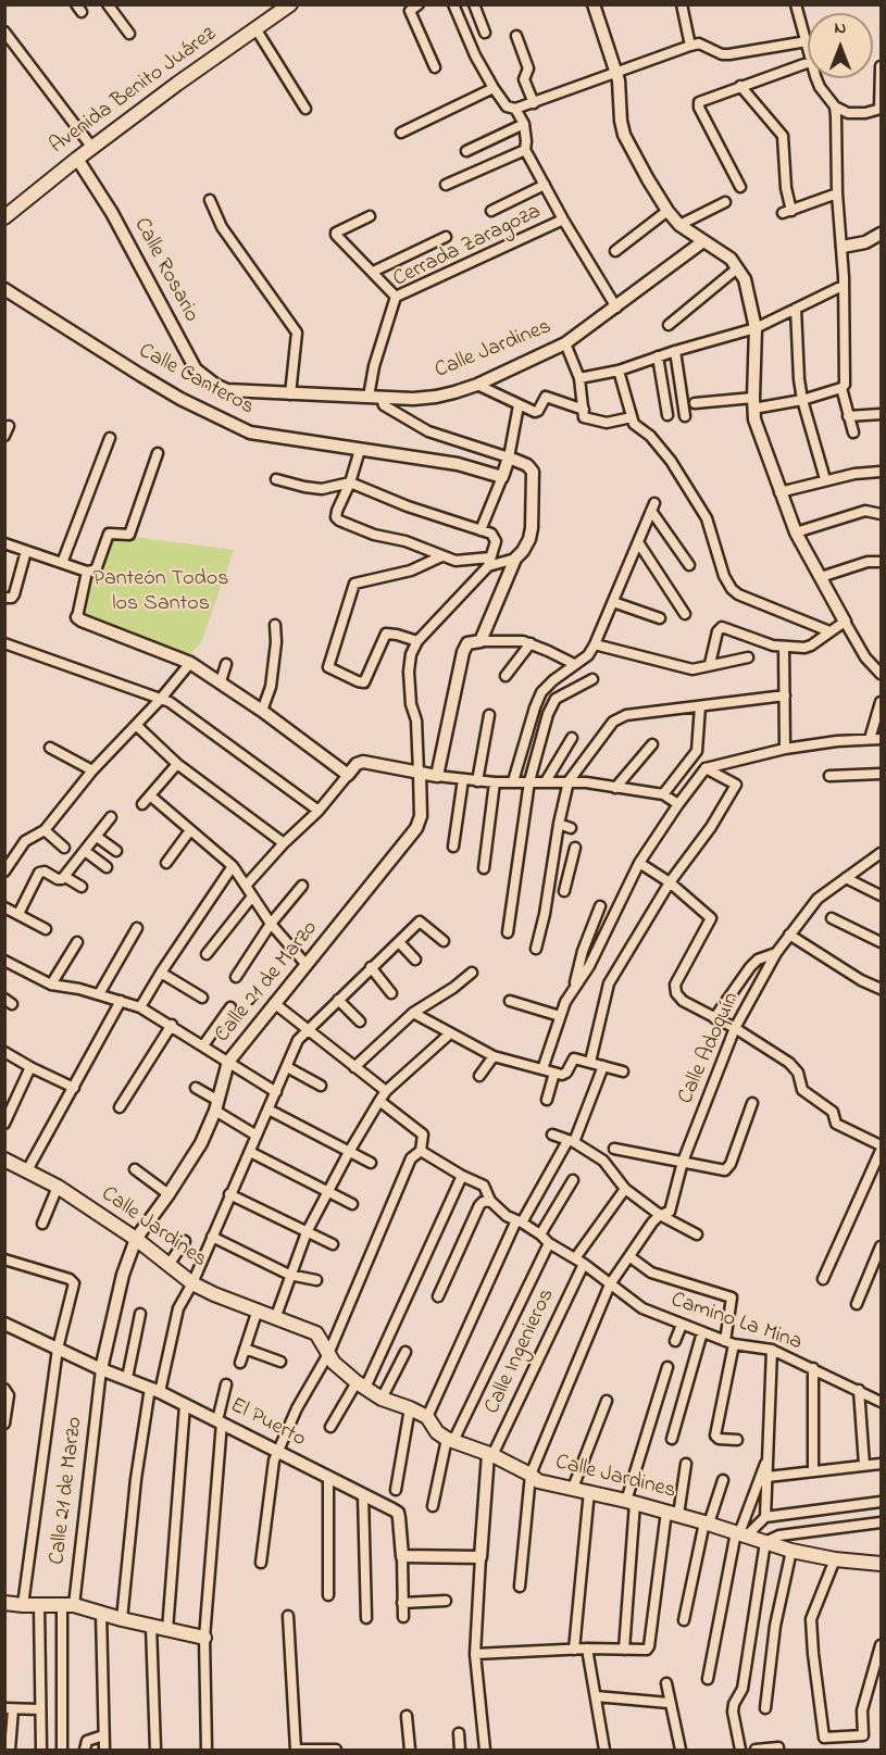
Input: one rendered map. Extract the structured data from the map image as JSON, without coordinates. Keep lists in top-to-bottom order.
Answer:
{
  "streets": {
    "main road": ["Avenida Benito Juárez", "Calle Jardines"],
    "street": [
      "Cerrada Zaragoza",
      "Calle Rosario",
      "Calle Canteros",
      "Calle 21 de Marzo",
      "Calle Adoquín",
      "Camino La Mina",
      "Calle Ingenieros",
      "El Puerto"
    ]
  },
  "crossings": [
    ["Avenida Benito Juárez", "Calle Rosario"],
    ["Cerrada Zaragoza", "Calle Jardines"],
    ["Calle Rosario", "Calle Jardines"],
    ["Calle Jardines", "Calle 21 de Marzo"],
    ["Calle Jardines", "Calle Adoquín"],
    ["Calle Jardines", "Calle Ingenieros"],
    ["Calle 21 de Marzo", "El Puerto"],
    ["Calle Adoquín", "Camino La Mina"],
    ["Camino La Mina", "Calle Ingenieros"]
  ],
  "parks": ["Panteón Todos los Santos"],
  "north": "top"
}
